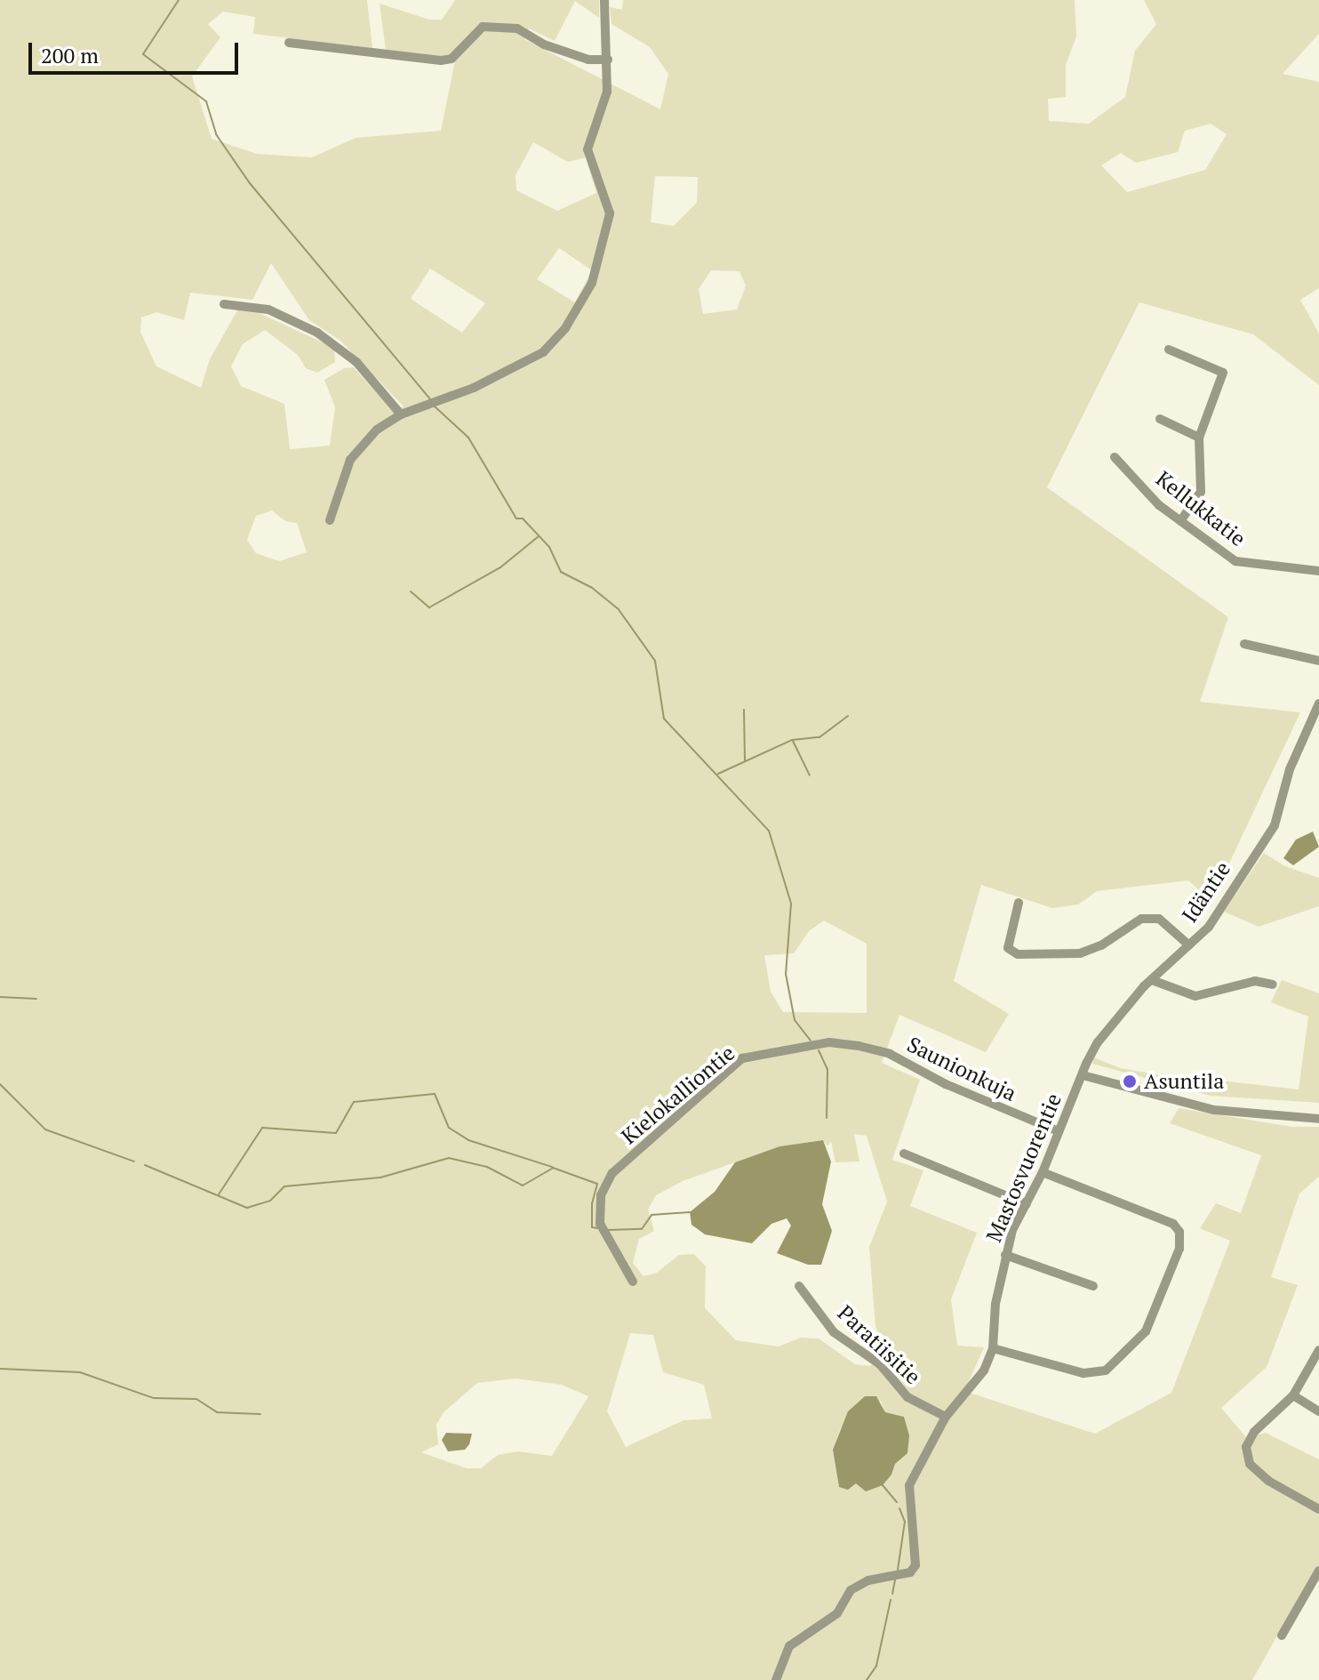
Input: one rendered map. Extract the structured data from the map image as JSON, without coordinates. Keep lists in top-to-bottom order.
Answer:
{
  "streets": {
    "street": [
      "Kellukkatie",
      "Idäntie",
      "Saunionkuja",
      "Kielokalliontie",
      "Mastosvuorentie",
      "Paratiisitie"
    ]
  },
  "crossings": [
    ["Idäntie", "Mastosvuorentie"],
    ["Saunionkuja", "Kielokalliontie"],
    ["Saunionkuja", "Mastosvuorentie"],
    ["Mastosvuorentie", "Paratiisitie"]
  ],
  "places": ["Asuntila"],
  "scale_bar": "200 m"
}
